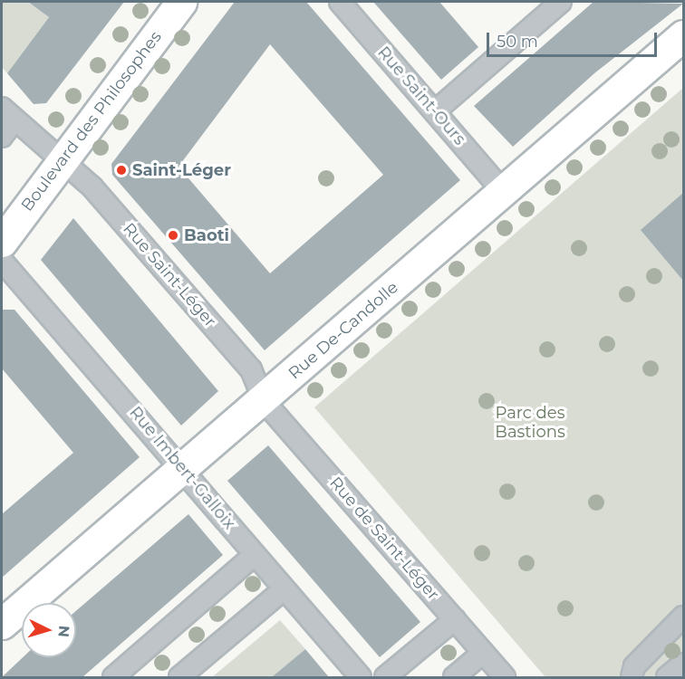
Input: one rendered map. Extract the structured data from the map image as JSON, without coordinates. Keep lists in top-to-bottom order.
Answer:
{
  "streets": {
    "street": [
      "Rue Saint-Ours",
      "Boulevard des Philosophes",
      "Rue Saint-Léger",
      "Rue De-Candolle",
      "Rue Imbert-Galloix",
      "Rue de Saint-Léger"
    ]
  },
  "crossings": [
    ["Rue Saint-Ours", "Rue De-Candolle"],
    ["Boulevard des Philosophes", "Rue Saint-Léger"],
    ["Rue Saint-Léger", "Rue De-Candolle"],
    ["Rue Saint-Léger", "Rue de Saint-Léger"],
    ["Rue De-Candolle", "Rue Imbert-Galloix"],
    ["Rue De-Candolle", "Rue de Saint-Léger"]
  ],
  "parks": ["Parc des Bastions"],
  "places": ["Saint-Léger", "Baoti"],
  "scale_bar": "50 m",
  "north": "right"
}
